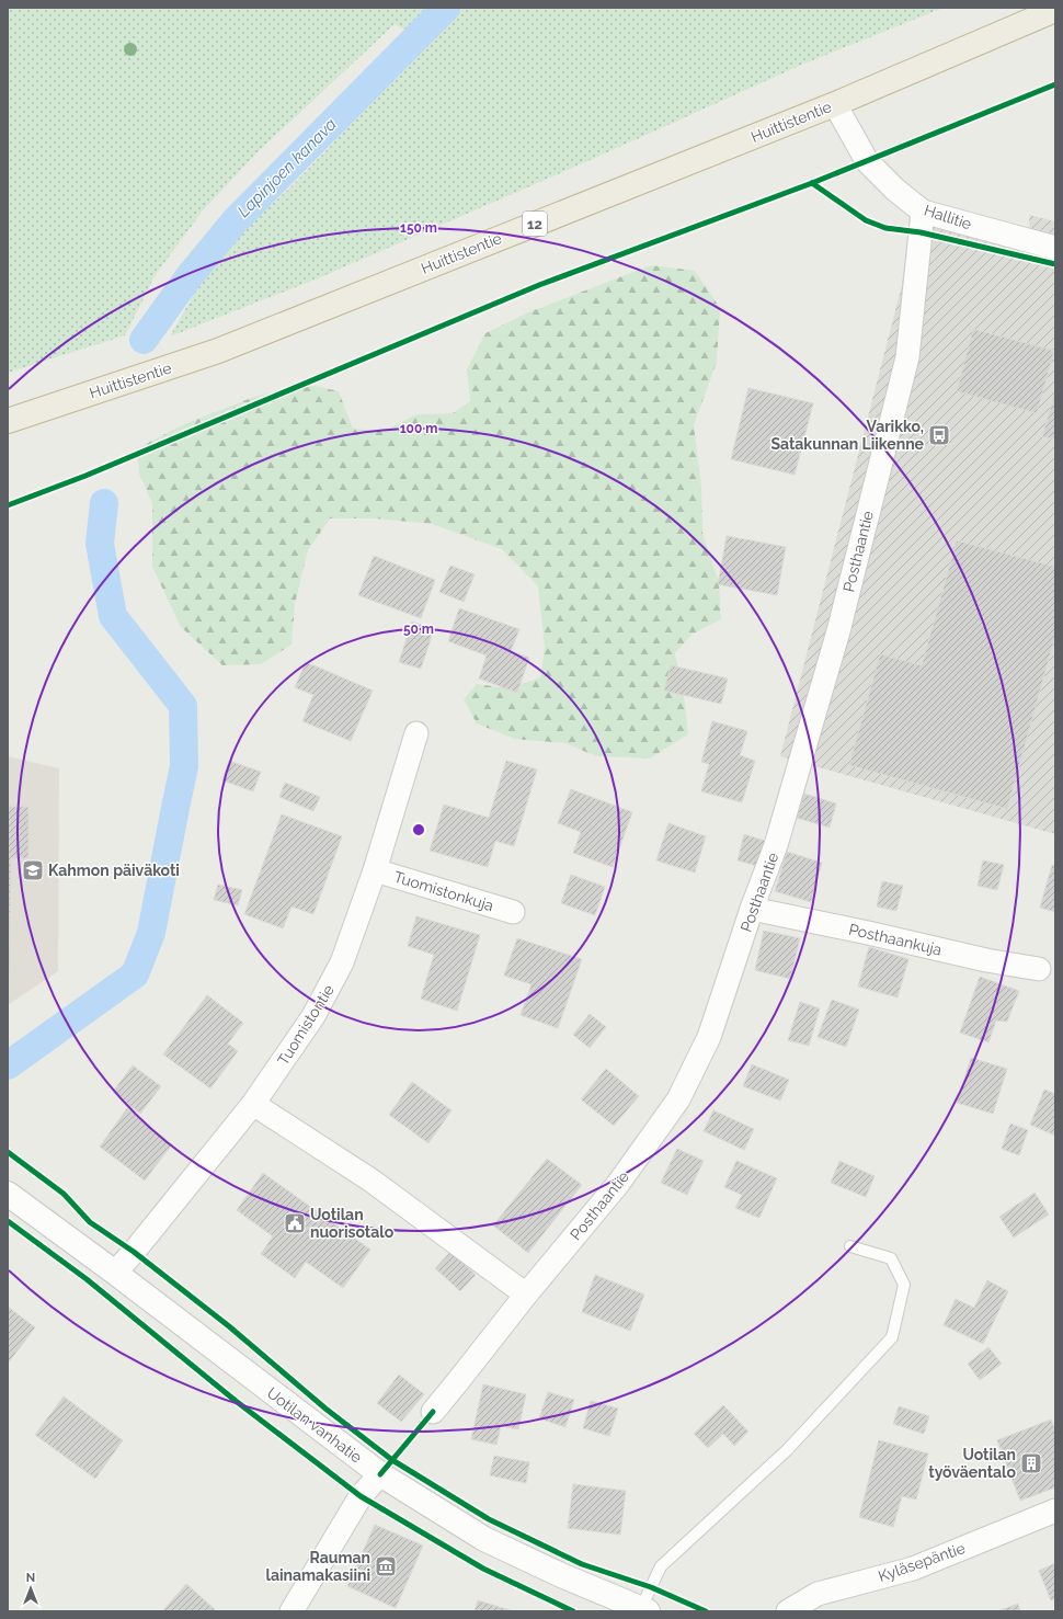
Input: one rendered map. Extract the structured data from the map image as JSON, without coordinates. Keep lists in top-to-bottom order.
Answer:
{
  "streets": {
    "highway": ["Huittistentie", "12"],
    "main road": ["Uotilan vanhatie"],
    "street": [
      "Hallitie",
      "Posthaantie",
      "Tuomistonkuja",
      "Posthaankuja",
      "Tuomistontie",
      "Kyläsepäntie"
    ]
  },
  "crossings": [
    ["Huittistentie", "Hallitie"],
    ["Hallitie", "Posthaantie"],
    ["Posthaantie", "Posthaankuja"],
    ["Tuomistonkuja", "Tuomistontie"],
    ["Tuomistontie", "Uotilan vanhatie"]
  ],
  "water": ["Lapinjoen kanava"],
  "places": {
    "bus stop": ["Varikko, Satakunnan Liikenne"],
    "school or university": ["Kahmon päiväkoti"],
    "public building": ["Uotilan nuorisotalo"],
    "building": ["Uotilan työväentalo"],
    "museum": ["Rauman lainamakasiini"]
  },
  "north": "top",
  "rings": ["150 m", "100 m", "50 m"]
}
